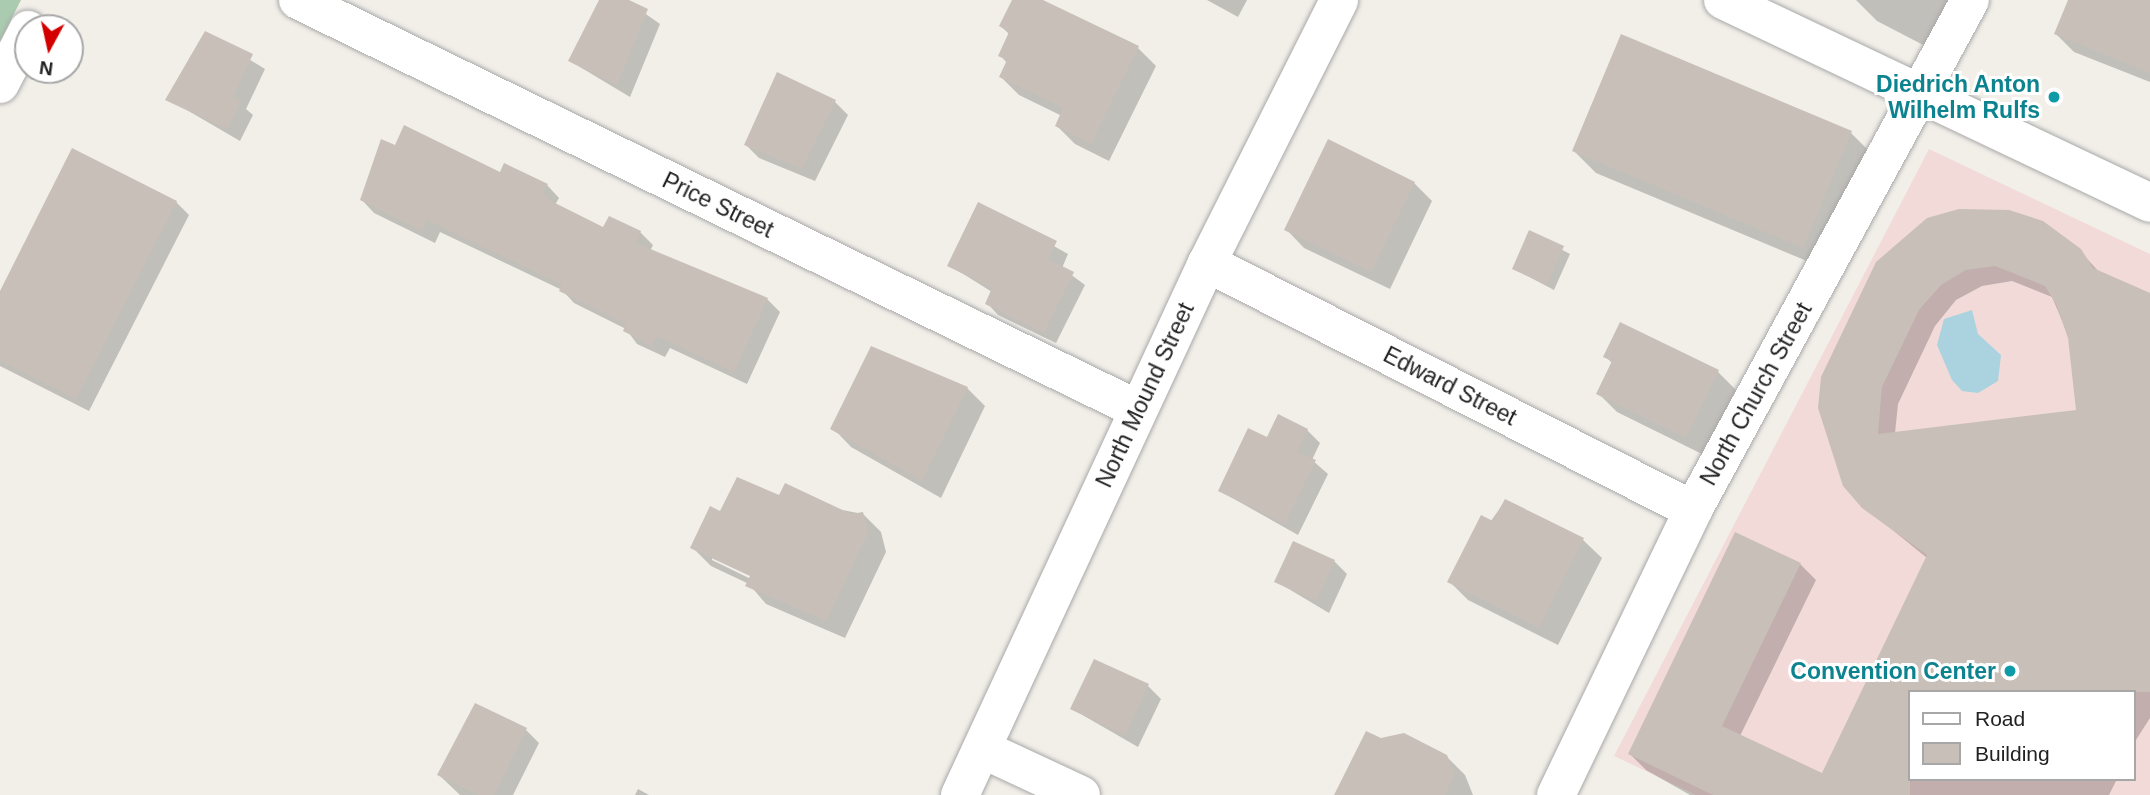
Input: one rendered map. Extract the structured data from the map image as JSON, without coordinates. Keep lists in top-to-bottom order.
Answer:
{
  "streets": {
    "street": [
      "Price Street",
      "Edward Street",
      "North Church Street",
      "North Mound Street"
    ]
  },
  "crossings": [
    ["Price Street", "North Mound Street"],
    ["Edward Street", "North Church Street"],
    ["Edward Street", "North Mound Street"]
  ],
  "places": ["Diedrich Anton Wilhelm Rulfs", "Convention Center"],
  "legend": ["Road", "Building"],
  "north": "bottom"
}
